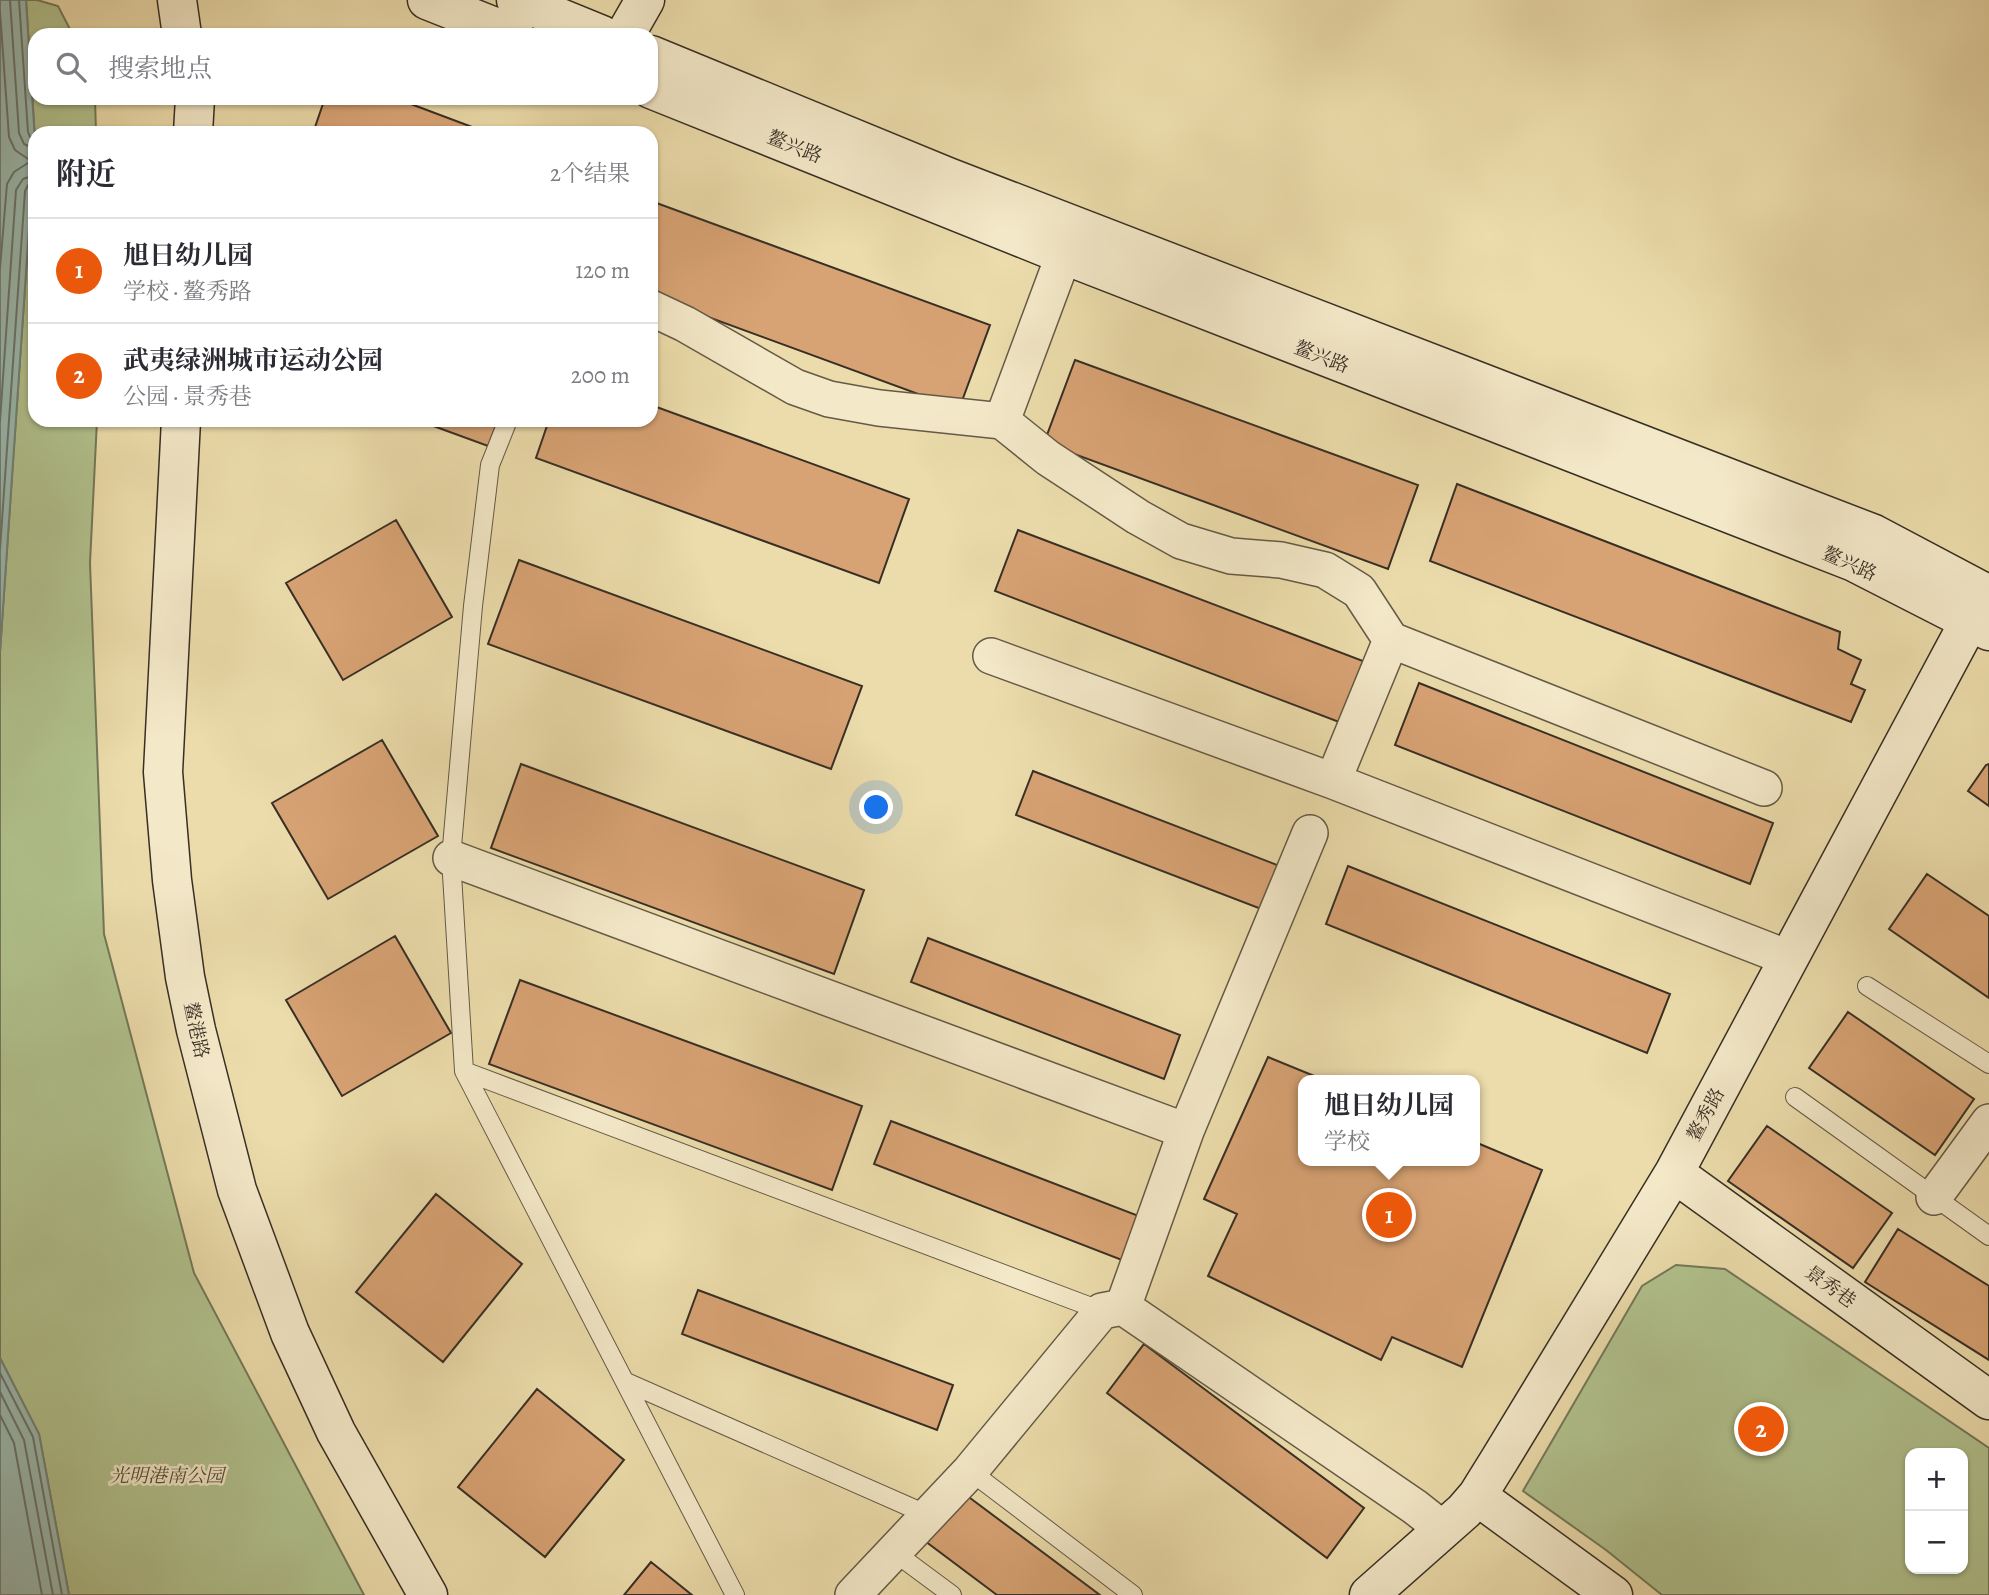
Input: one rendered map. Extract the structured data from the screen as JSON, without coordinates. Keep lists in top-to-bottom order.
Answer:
{
  "streets": {
    "street": [
      "鳌兴路",
      "鳌港路",
      "鳌秀路",
      "景秀巷"
    ]
  },
  "crossings": [
    ["鳌兴路", "鳌秀路"],
    ["鳌秀路", "景秀巷"]
  ],
  "parks": ["光明港南公园"],
  "page": {
    "search": "搜索地点",
    "heading": ["附近", "2个结果"],
    "list": [
      {
        "mark": "1",
        "name": "旭日幼儿园",
        "note": "学校 · 鳌秀路",
        "value": "120 m"
      },
      {
        "mark": "2",
        "name": "武夷绿洲城市运动公园",
        "note": "公园 · 景秀巷",
        "value": "200 m"
      }
    ],
    "popup": ["旭日幼儿园", "学校"],
    "pins": ["1", "2"],
    "map_buttons": ["+", "−"]
  }
}
